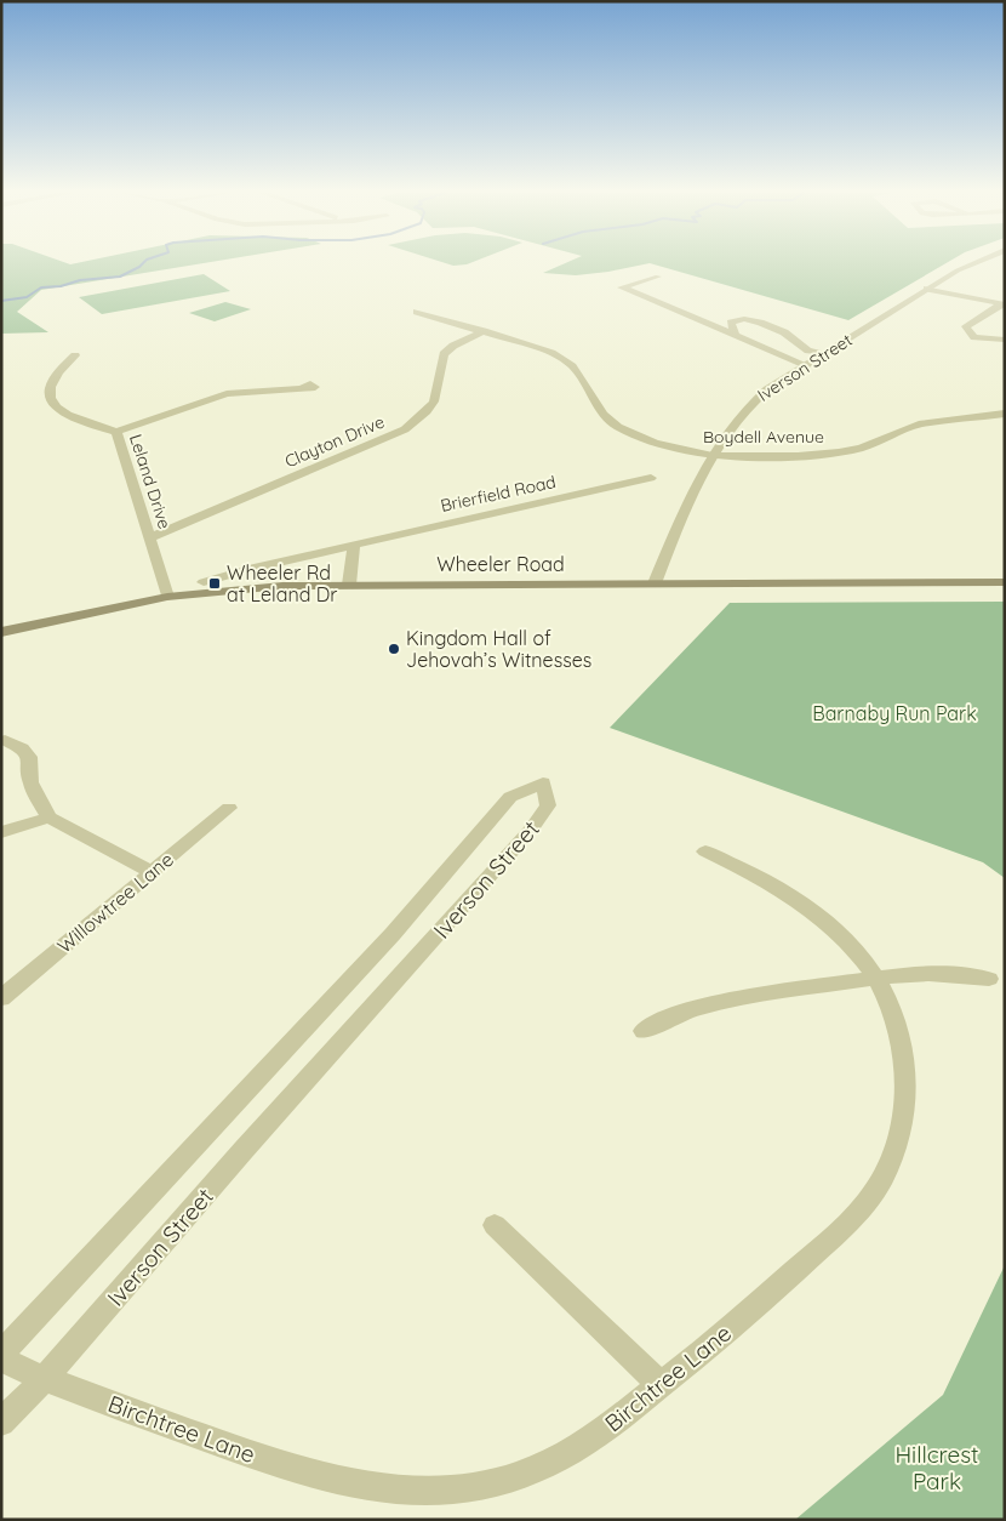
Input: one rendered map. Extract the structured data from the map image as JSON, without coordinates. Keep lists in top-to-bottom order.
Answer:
{
  "streets": {
    "main road": ["Wheeler Road"],
    "street": [
      "Iverson Street",
      "Boydell Avenue",
      "Clayton Drive",
      "Leland Drive",
      "Brierfield Road",
      "Willowtree Lane",
      "Birchtree Lane"
    ]
  },
  "crossings": [
    ["Iverson Street", "Boydell Avenue"],
    ["Iverson Street", "Wheeler Road"],
    ["Iverson Street", "Birchtree Lane"],
    ["Boydell Avenue", "Clayton Drive"],
    ["Clayton Drive", "Leland Drive"],
    ["Leland Drive", "Wheeler Road"]
  ],
  "parks": ["Barnaby Run Park", "Hillcrest Park"],
  "places": {
    "transit": ["Wheeler Rd at Leland Dr"],
    "other": ["Kingdom Hall of Jehovah’s Witnesses"]
  }
}
